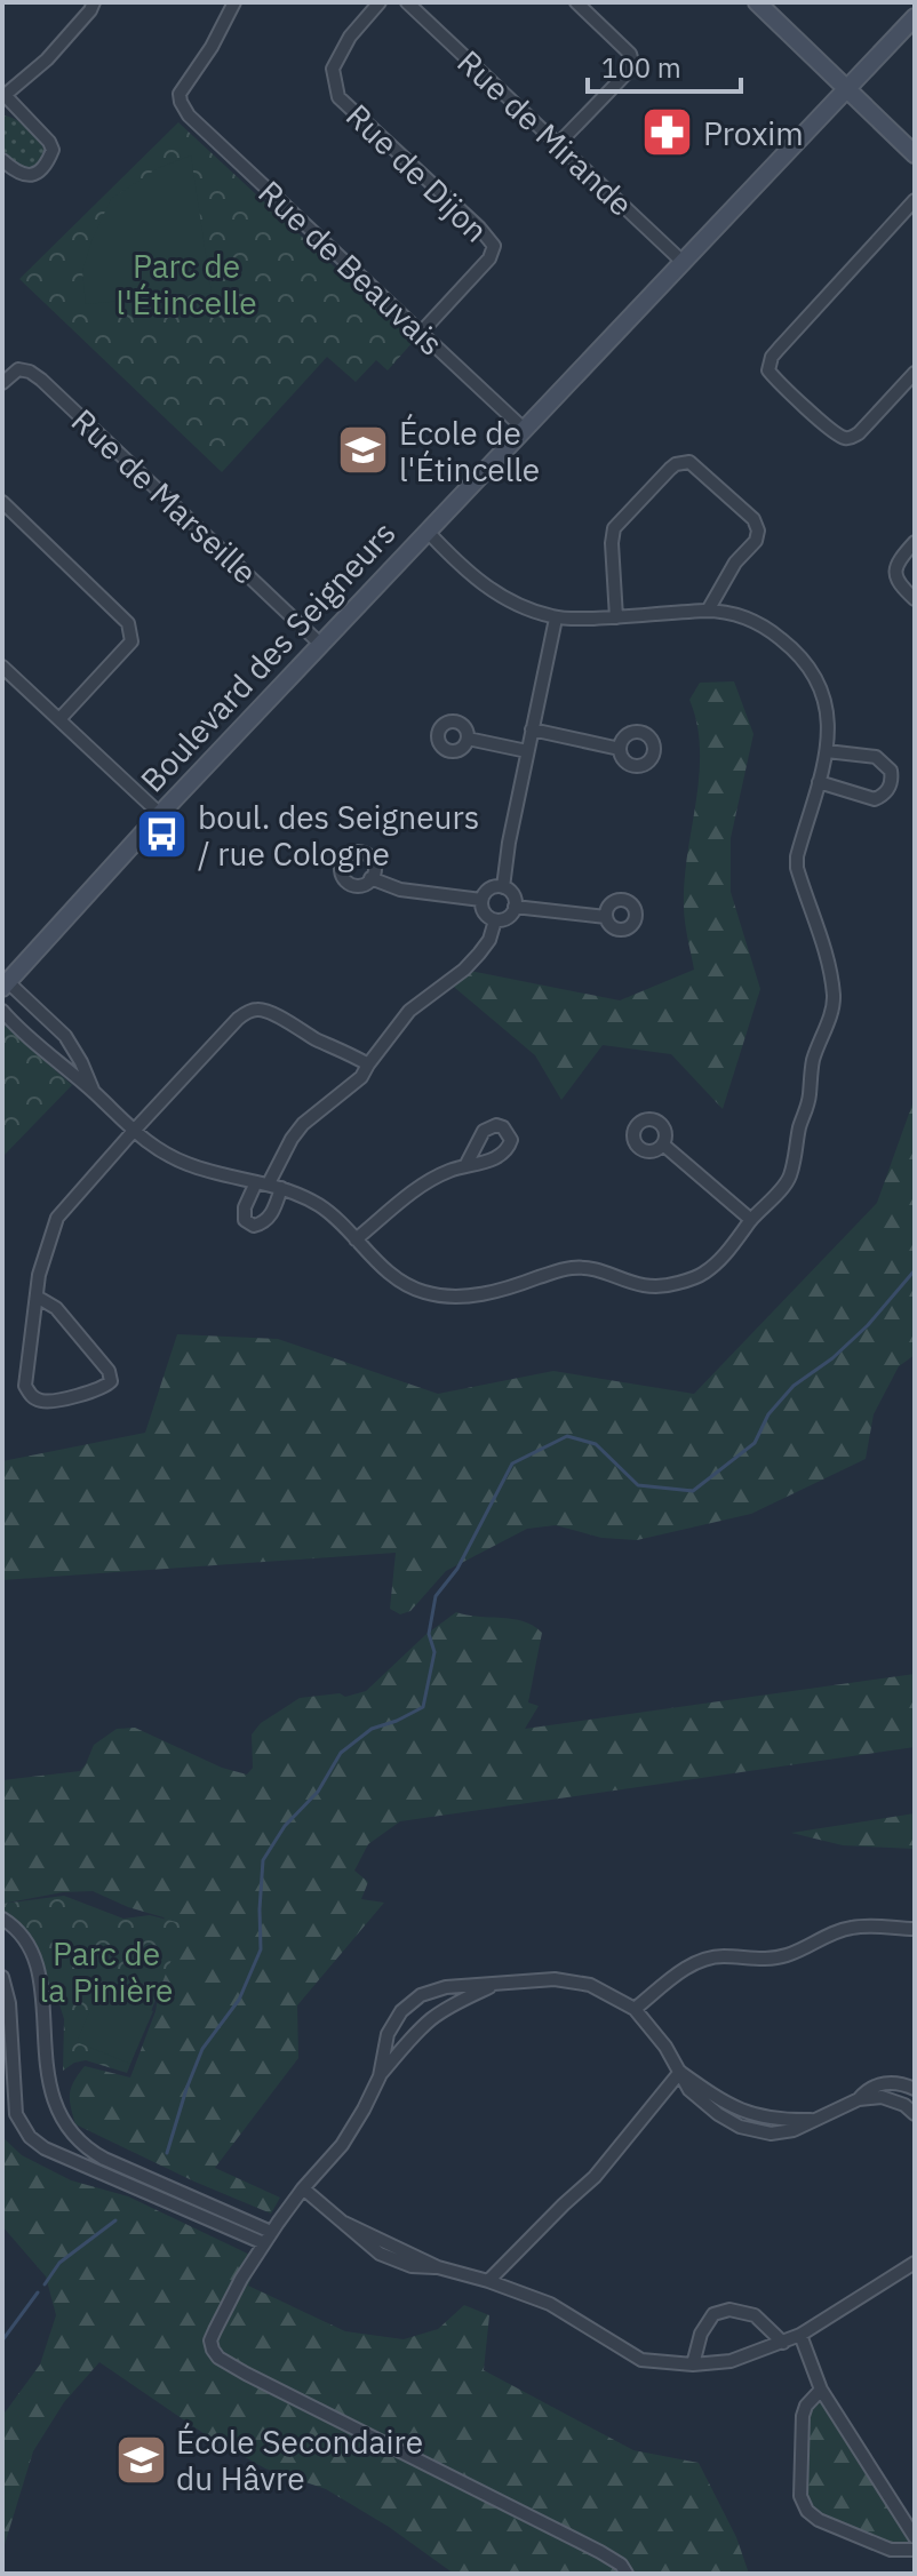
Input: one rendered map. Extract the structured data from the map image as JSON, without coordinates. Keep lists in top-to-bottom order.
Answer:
{
  "streets": {
    "street": [
      "Rue de Mirande",
      "Rue de Dijon",
      "Rue de Beauvais",
      "Rue de Marseille",
      "Boulevard des Seigneurs"
    ]
  },
  "crossings": [
    ["Rue de Mirande", "Boulevard des Seigneurs"],
    ["Rue de Dijon", "Rue de Beauvais"],
    ["Rue de Beauvais", "Boulevard des Seigneurs"],
    ["Rue de Marseille", "Boulevard des Seigneurs"]
  ],
  "parks": ["Parc de l'Étincelle", "Parc de la Pinière"],
  "places": {
    "pharmacy": ["Proxim"],
    "school or university": ["École de l'Étincelle", "École Secondaire du Hâvre"],
    "bus stop": ["boul. des Seigneurs / rue Cologne"]
  },
  "scale_bar": "100 m"
}
